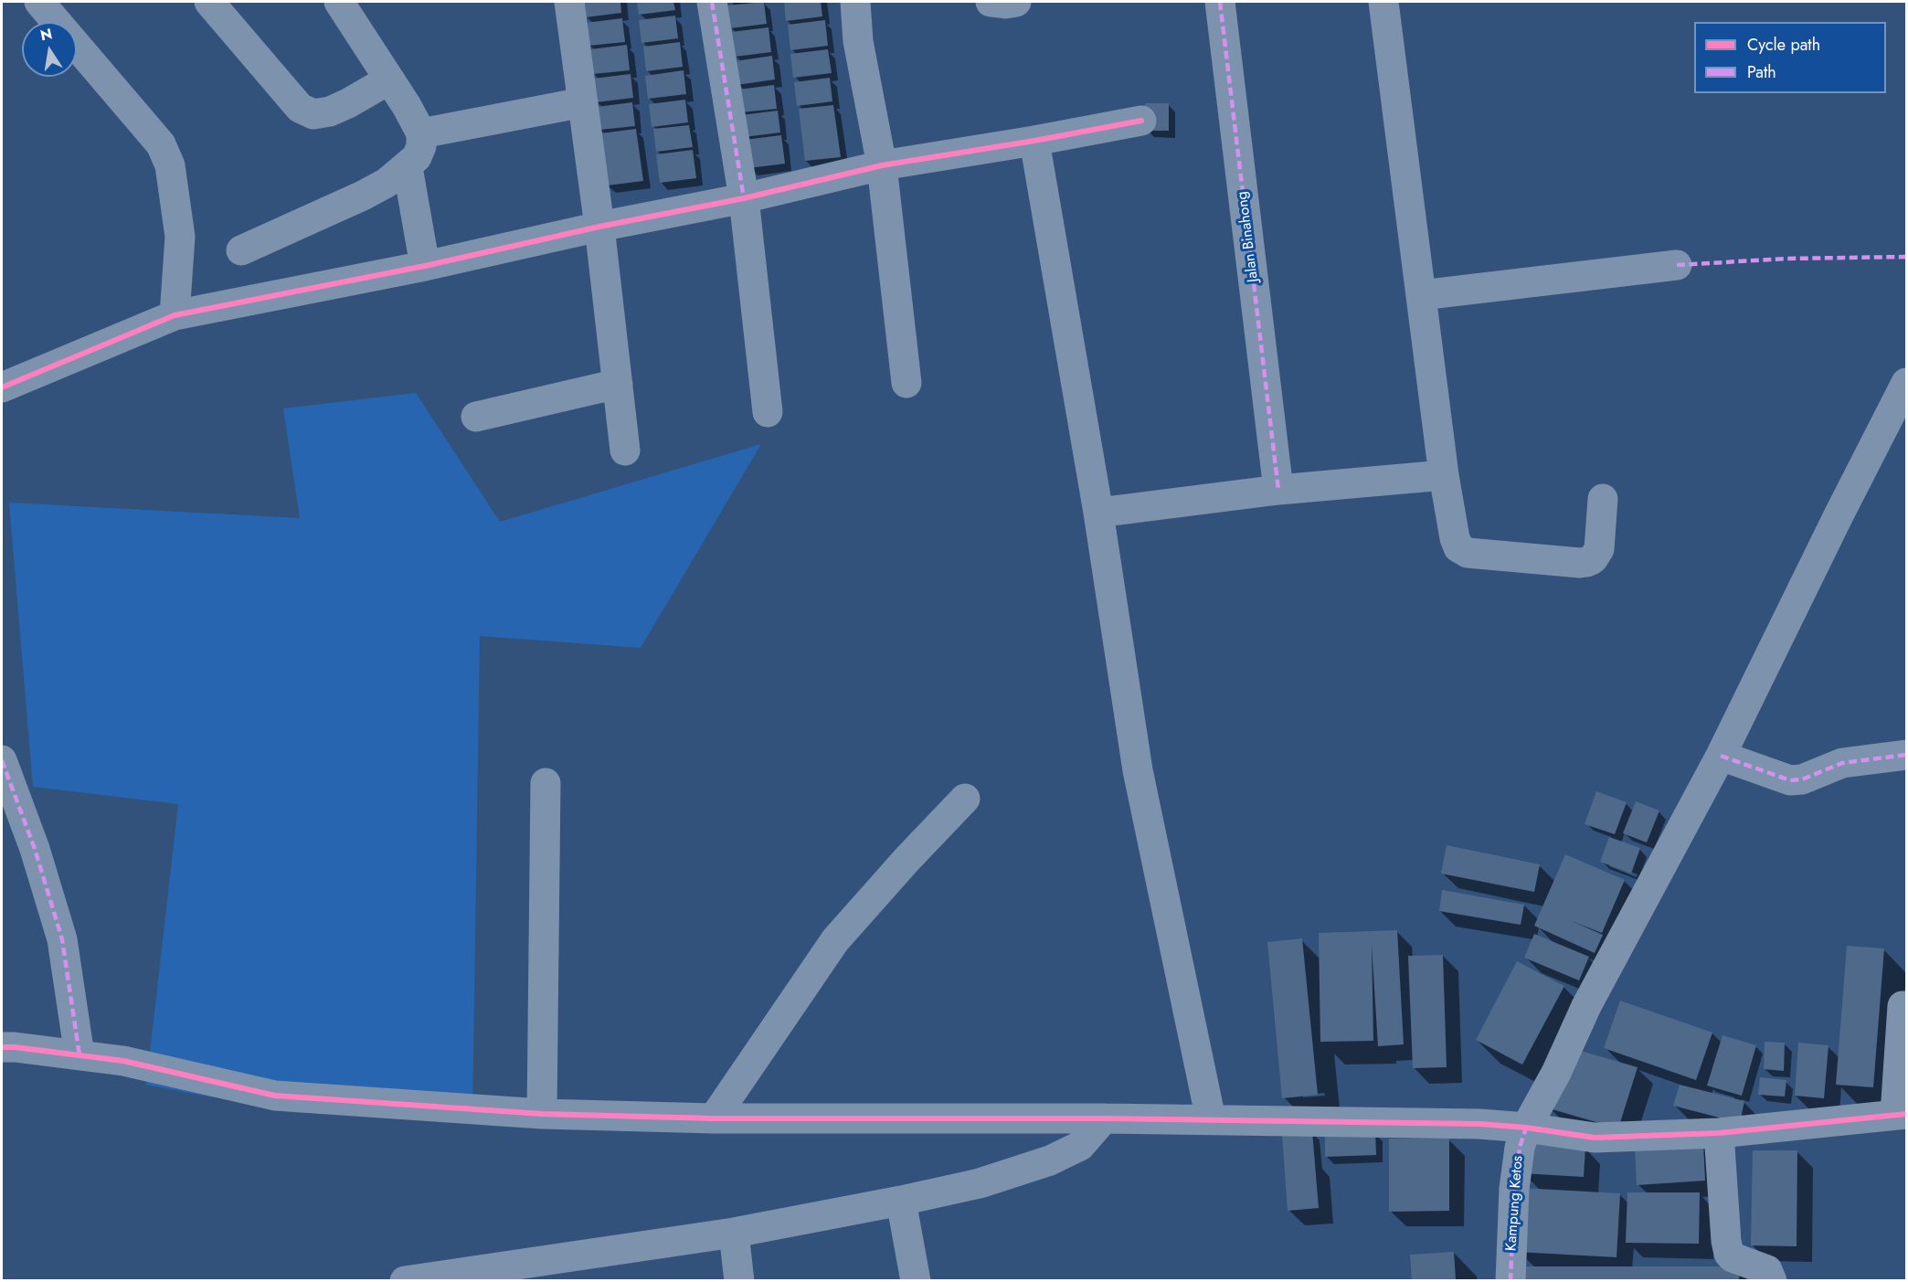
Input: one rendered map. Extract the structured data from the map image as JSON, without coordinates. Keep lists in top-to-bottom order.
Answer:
{
  "streets": {
    "street": ["Jalan Binahong", "Kampung Ketos"]
  },
  "legend": ["Cycle path", "Path"],
  "north": "top"
}
